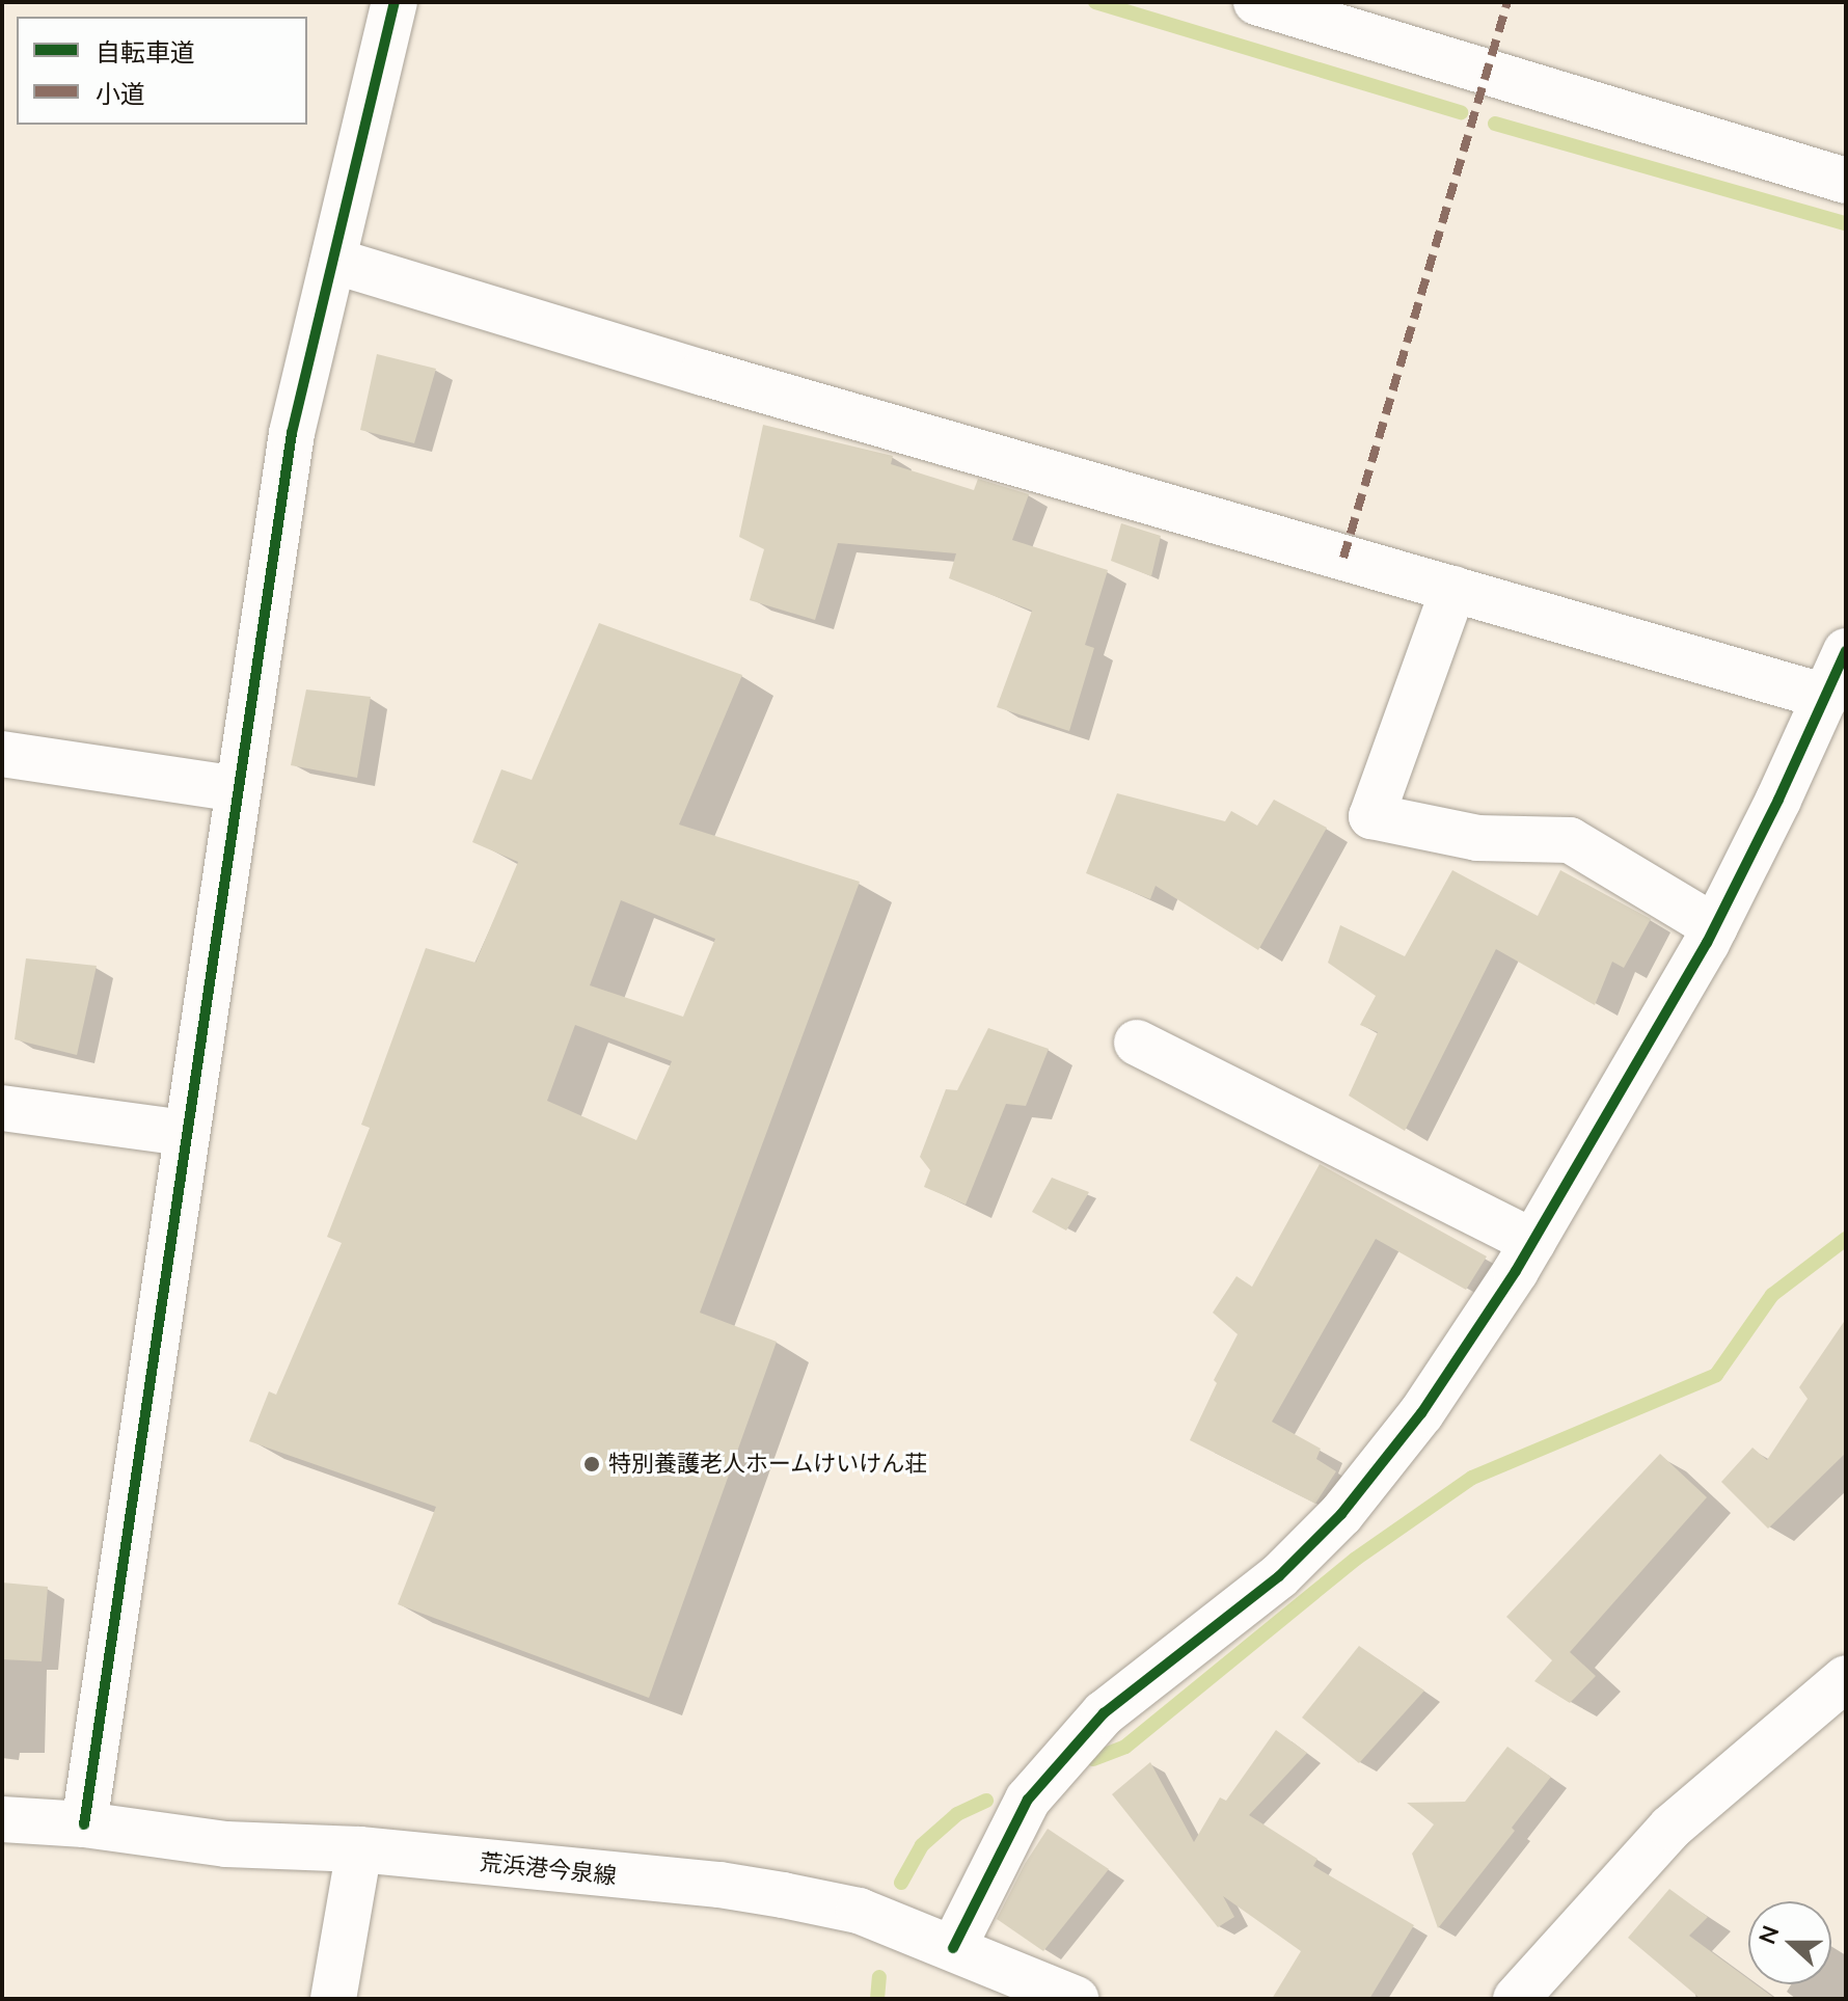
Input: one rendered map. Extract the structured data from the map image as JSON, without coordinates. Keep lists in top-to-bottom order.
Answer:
{
  "streets": {
    "street": ["荒浜港今泉線"]
  },
  "places": ["特別養護老人ホームけいけん荘"],
  "legend": ["自転車道", "小道"],
  "north": "left"
}
